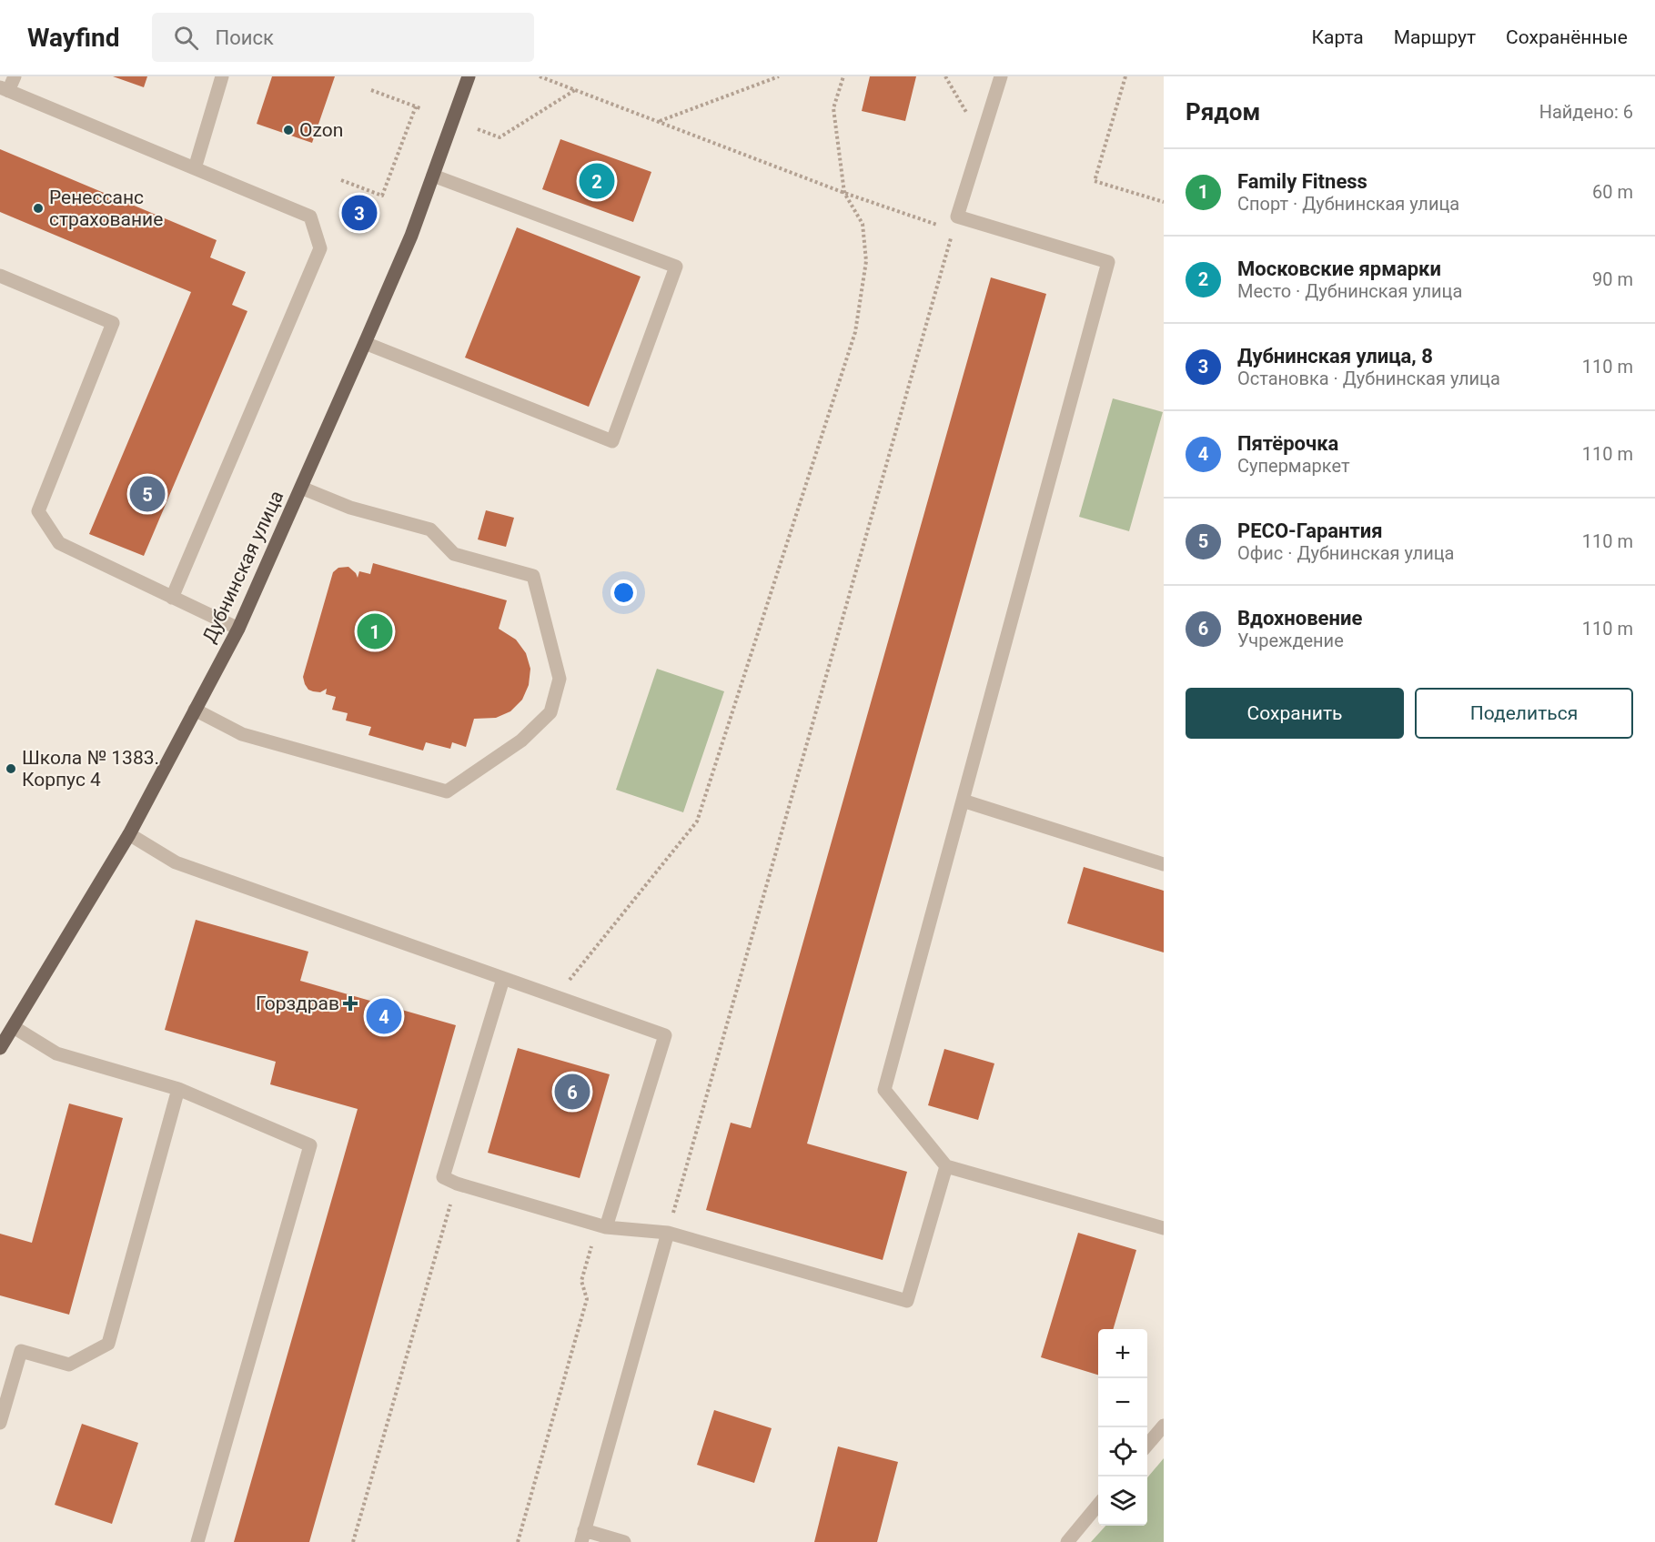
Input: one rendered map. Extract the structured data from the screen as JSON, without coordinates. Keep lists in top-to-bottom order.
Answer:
{
  "streets": {
    "main road": ["Дубнинская улица"]
  },
  "places": {
    "other": ["Ozon", "Ренессанс страхование", "Школа № 1383. Корпус 4"],
    "health": ["Горздрав"]
  },
  "page": {
    "header": "Wayfind",
    "search": "Поиск",
    "nav": ["Карта", "Маршрут", "Сохранённые"],
    "heading": ["Рядом", "Найдено: 6"],
    "list": [
      {
        "mark": "1",
        "name": "Family Fitness",
        "note": "Спорт · Дубнинская улица",
        "value": "60 m"
      },
      {
        "mark": "2",
        "name": "Московские ярмарки",
        "note": "Место · Дубнинская улица",
        "value": "90 m"
      },
      {
        "mark": "3",
        "name": "Дубнинская улица, 8",
        "note": "Остановка · Дубнинская улица",
        "value": "110 m"
      },
      {
        "mark": "4",
        "name": "Пятёрочка",
        "note": "Супермаркет",
        "value": "110 m"
      },
      {
        "mark": "5",
        "name": "РЕСО-Гарантия",
        "note": "Офис · Дубнинская улица",
        "value": "110 m"
      },
      {
        "mark": "6",
        "name": "Вдохновение",
        "note": "Учреждение",
        "value": "110 m"
      }
    ],
    "pins": [
      "2",
      "3",
      "5",
      "1",
      "4",
      "6"
    ],
    "buttons": ["Сохранить", "Поделиться"],
    "map_buttons": ["+", "−"]
  }
}
